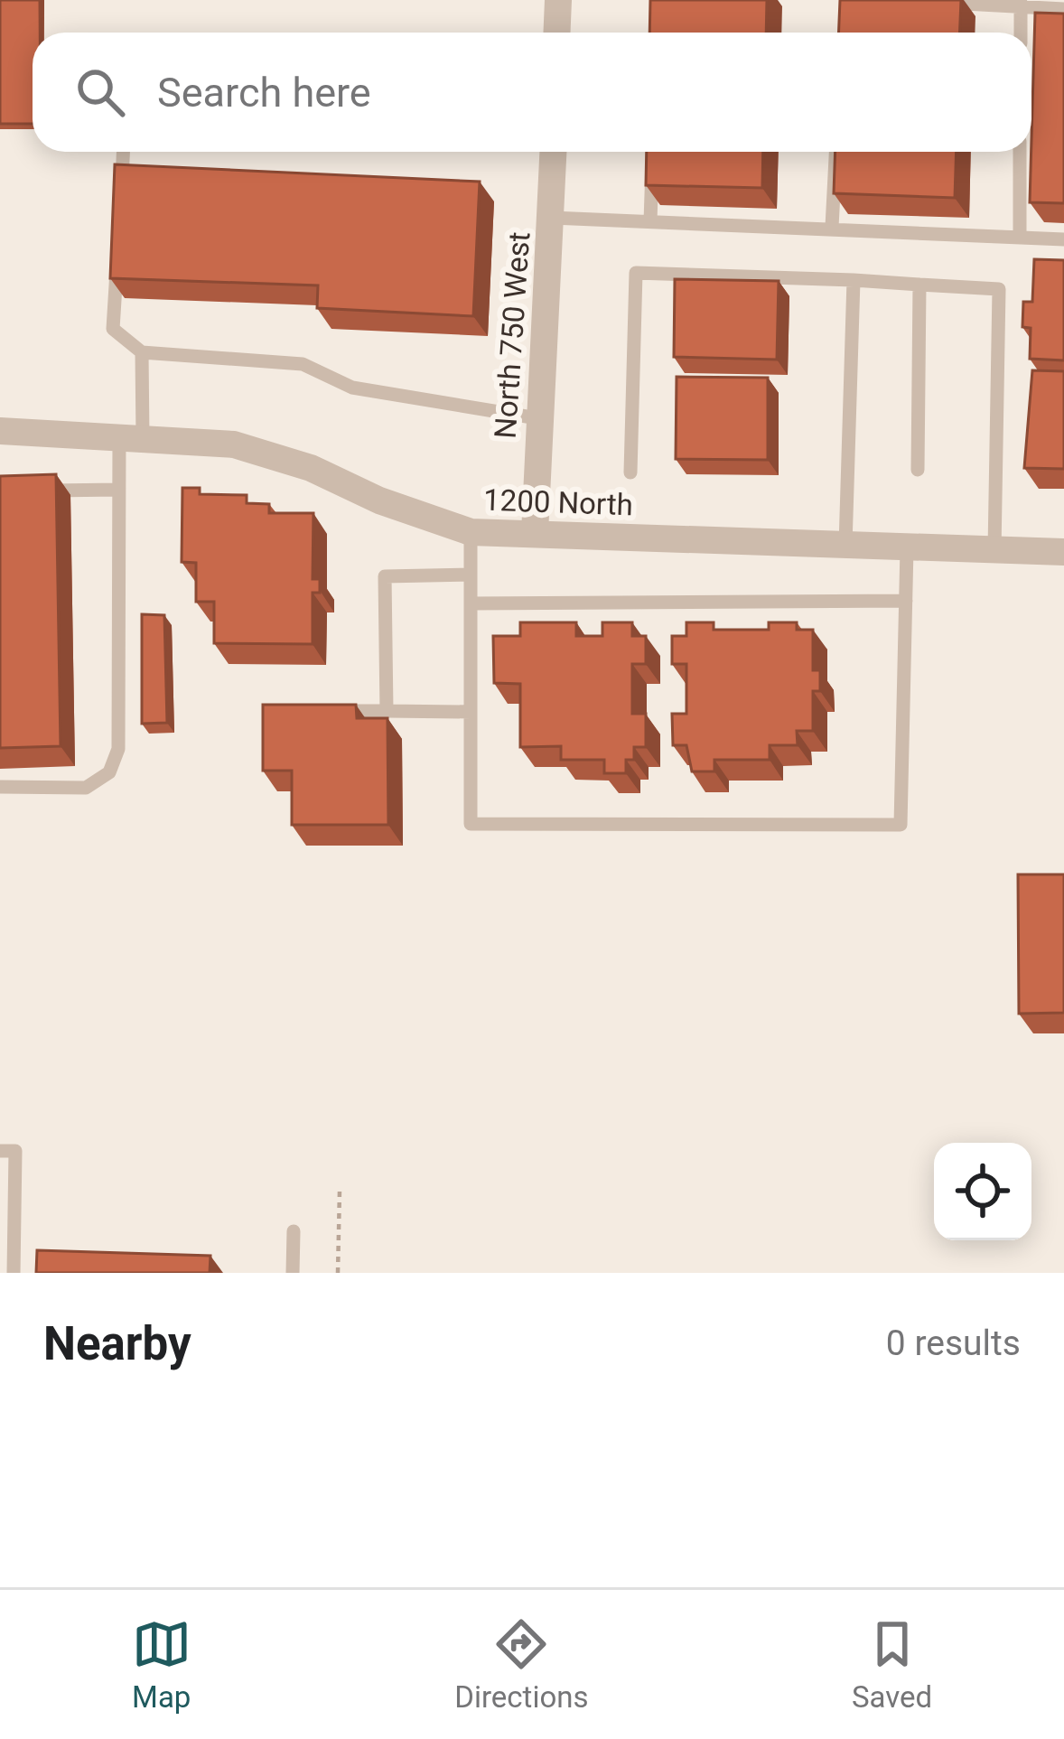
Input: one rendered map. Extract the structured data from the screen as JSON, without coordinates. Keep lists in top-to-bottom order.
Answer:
{
  "streets": {
    "street": ["North 750 West", "1200 North"]
  },
  "crossings": [
    ["North 750 West", "1200 North"]
  ],
  "page": {
    "search": "Search here",
    "heading": ["Nearby", "0 results"],
    "nav": ["Map", "Directions", "Saved"]
  }
}
